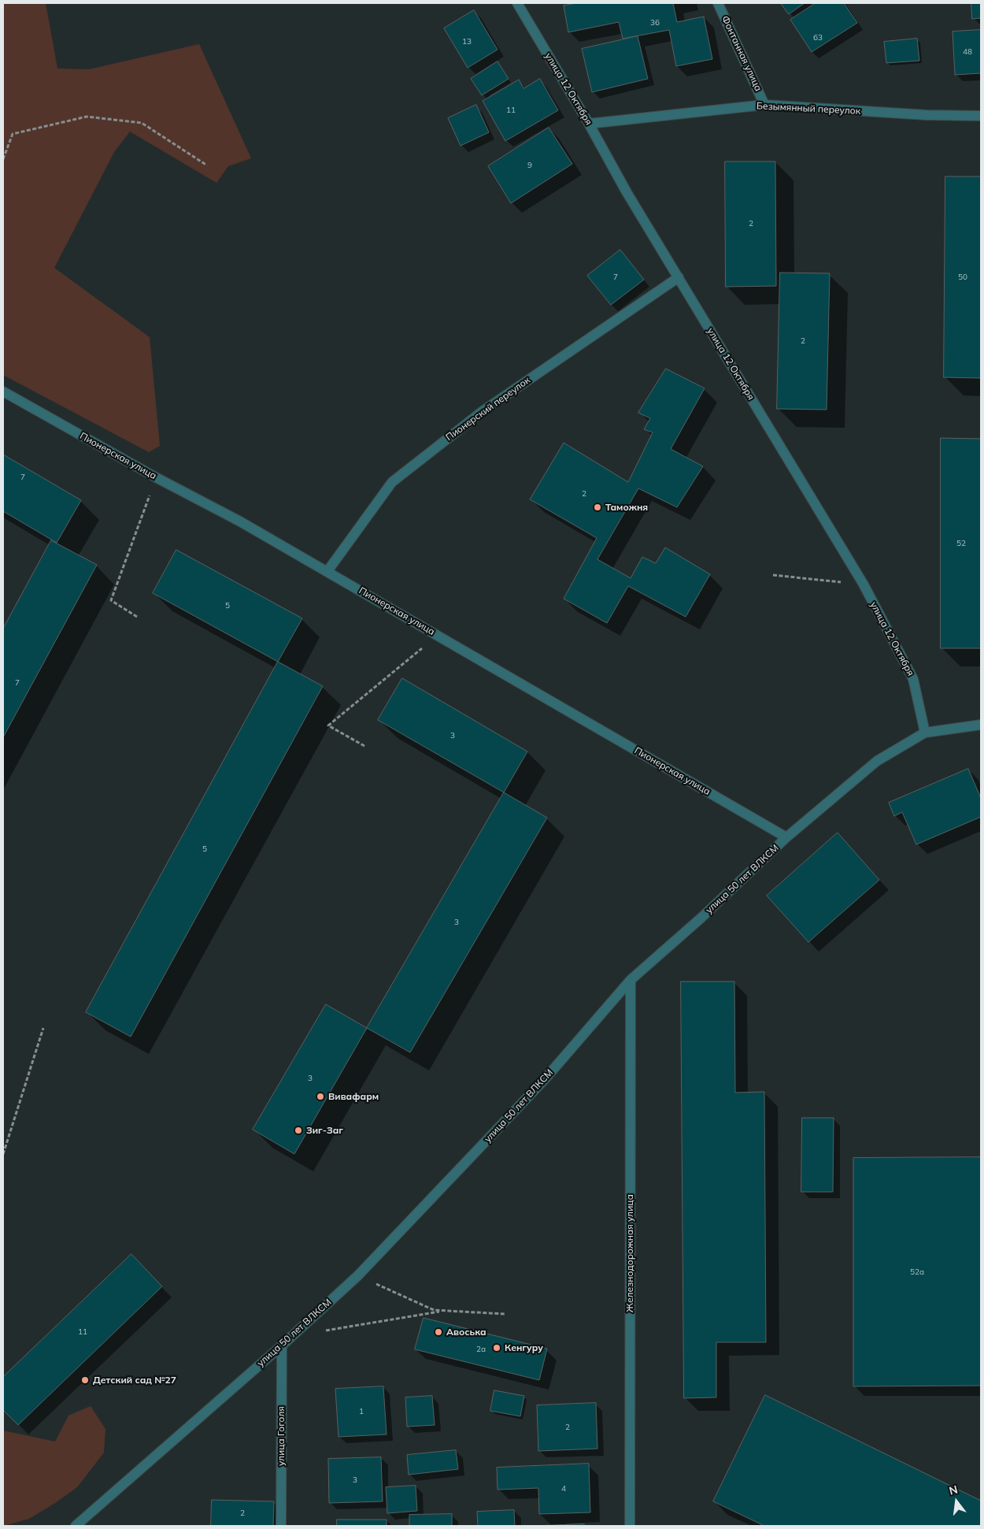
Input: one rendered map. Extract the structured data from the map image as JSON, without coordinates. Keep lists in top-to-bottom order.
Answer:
{
  "streets": {
    "street": [
      "Фонтанная улица",
      "улица 12 Октября",
      "Безымянный переулок",
      "Пионерский переулок",
      "Пионерская улица",
      "улица 50 лет ВЛКСМ",
      "Железнодорожная улица",
      "улица Гоголя"
    ]
  },
  "crossings": [
    ["Фонтанная улица", "Безымянный переулок"],
    ["улица 12 Октября", "Безымянный переулок"],
    ["улица 12 Октября", "Пионерский переулок"],
    ["улица 12 Октября", "улица 50 лет ВЛКСМ"],
    ["Пионерский переулок", "Пионерская улица"],
    ["Пионерская улица", "улица 50 лет ВЛКСМ"],
    ["улица 50 лет ВЛКСМ", "Железнодорожная улица"],
    ["улица 50 лет ВЛКСМ", "улица Гоголя"]
  ],
  "places": [
    "Таможня",
    "Вивафарм",
    "Зиг-Заг",
    "Авоська",
    "Кенгуру",
    "Детский сад №27"
  ],
  "house_numbers": [
    "36",
    "63",
    "13",
    "48",
    "11",
    "9",
    "2",
    "7",
    "50",
    "2",
    "7",
    "2",
    "52",
    "5",
    "7",
    "3",
    "5",
    "3",
    "3",
    "52а",
    "11",
    "2а",
    "1",
    "2",
    "3",
    "4",
    "2"
  ],
  "north": "top"
}
